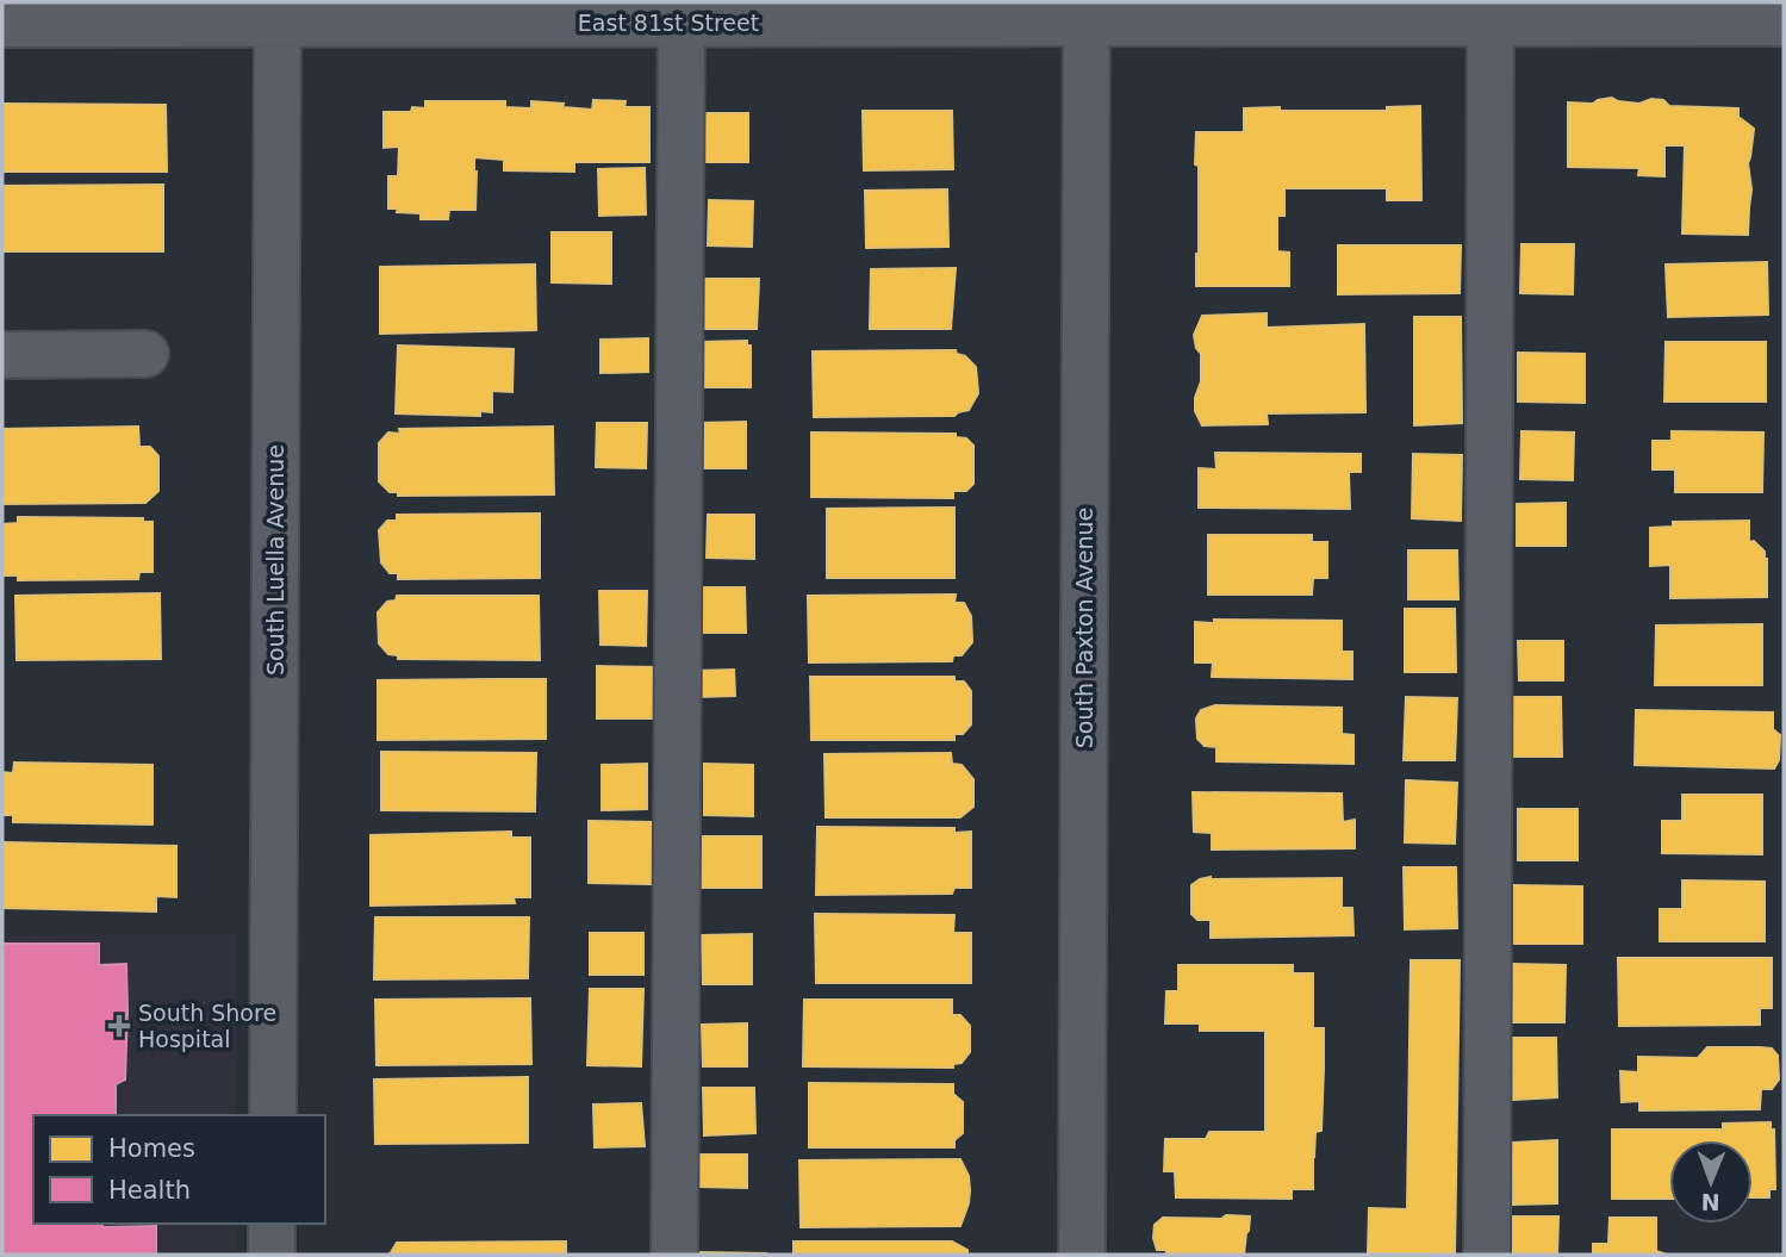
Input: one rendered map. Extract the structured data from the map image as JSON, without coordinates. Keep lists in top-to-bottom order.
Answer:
{
  "streets": {
    "street": ["East 81st Street", "South Luella Avenue", "South Paxton Avenue"]
  },
  "crossings": [
    ["East 81st Street", "South Luella Avenue"],
    ["East 81st Street", "South Paxton Avenue"]
  ],
  "places": {
    "health": ["South Shore Hospital"]
  },
  "legend": ["Homes", "Health"],
  "north": "bottom"
}
